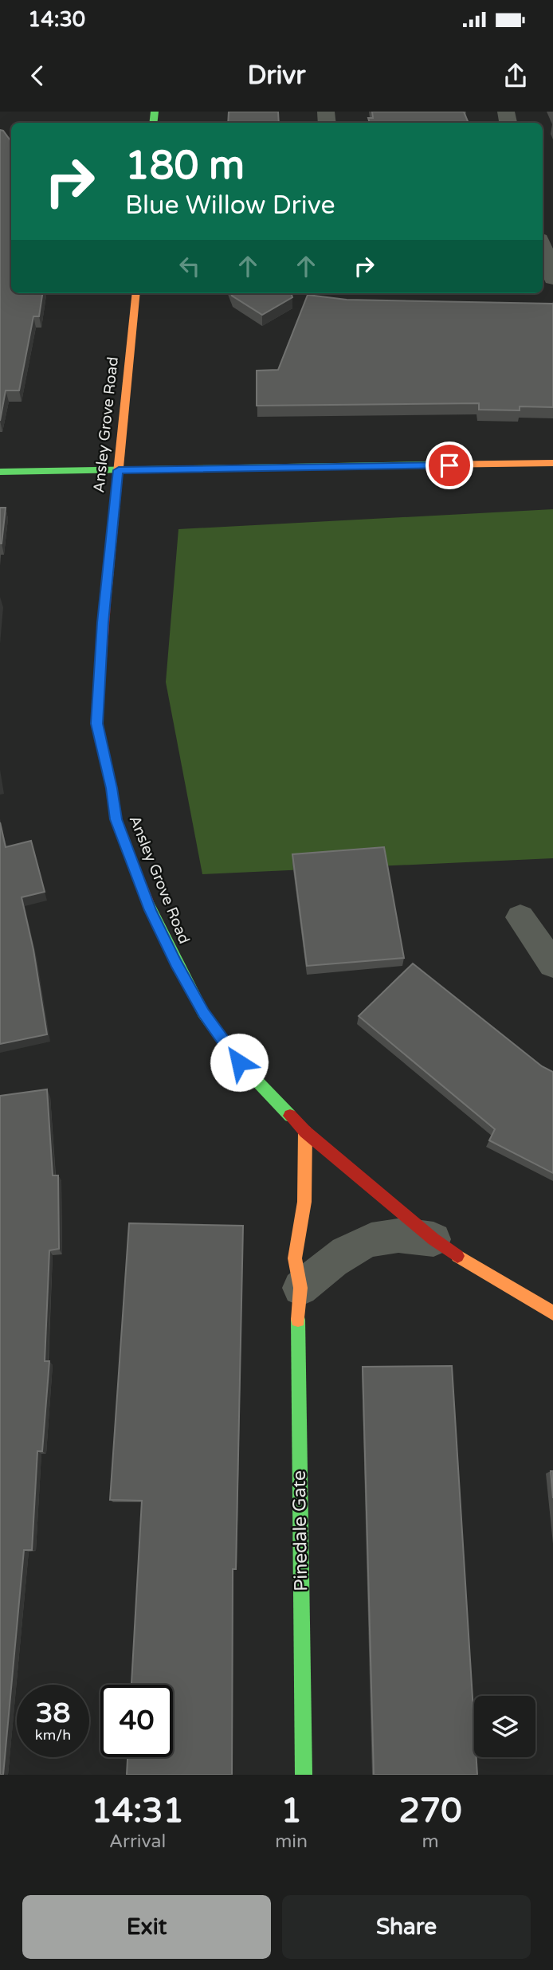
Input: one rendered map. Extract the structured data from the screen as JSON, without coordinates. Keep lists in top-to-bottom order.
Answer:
{
  "streets": {
    "street": ["Ansley Grove Road", "Pinedale Gate"]
  },
  "crossings": [
    ["Ansley Grove Road", "Pinedale Gate"]
  ],
  "page": {
    "status": "14:30",
    "header": "Drivr",
    "turn": ["180 m", "Blue Willow Drive"],
    "speed": "38 km/h",
    "limit": "40",
    "eta": [
      "14:31",
      "Arrival",
      "1",
      "min",
      "270",
      "m"
    ],
    "buttons": ["Exit", "Share"]
  }
}
